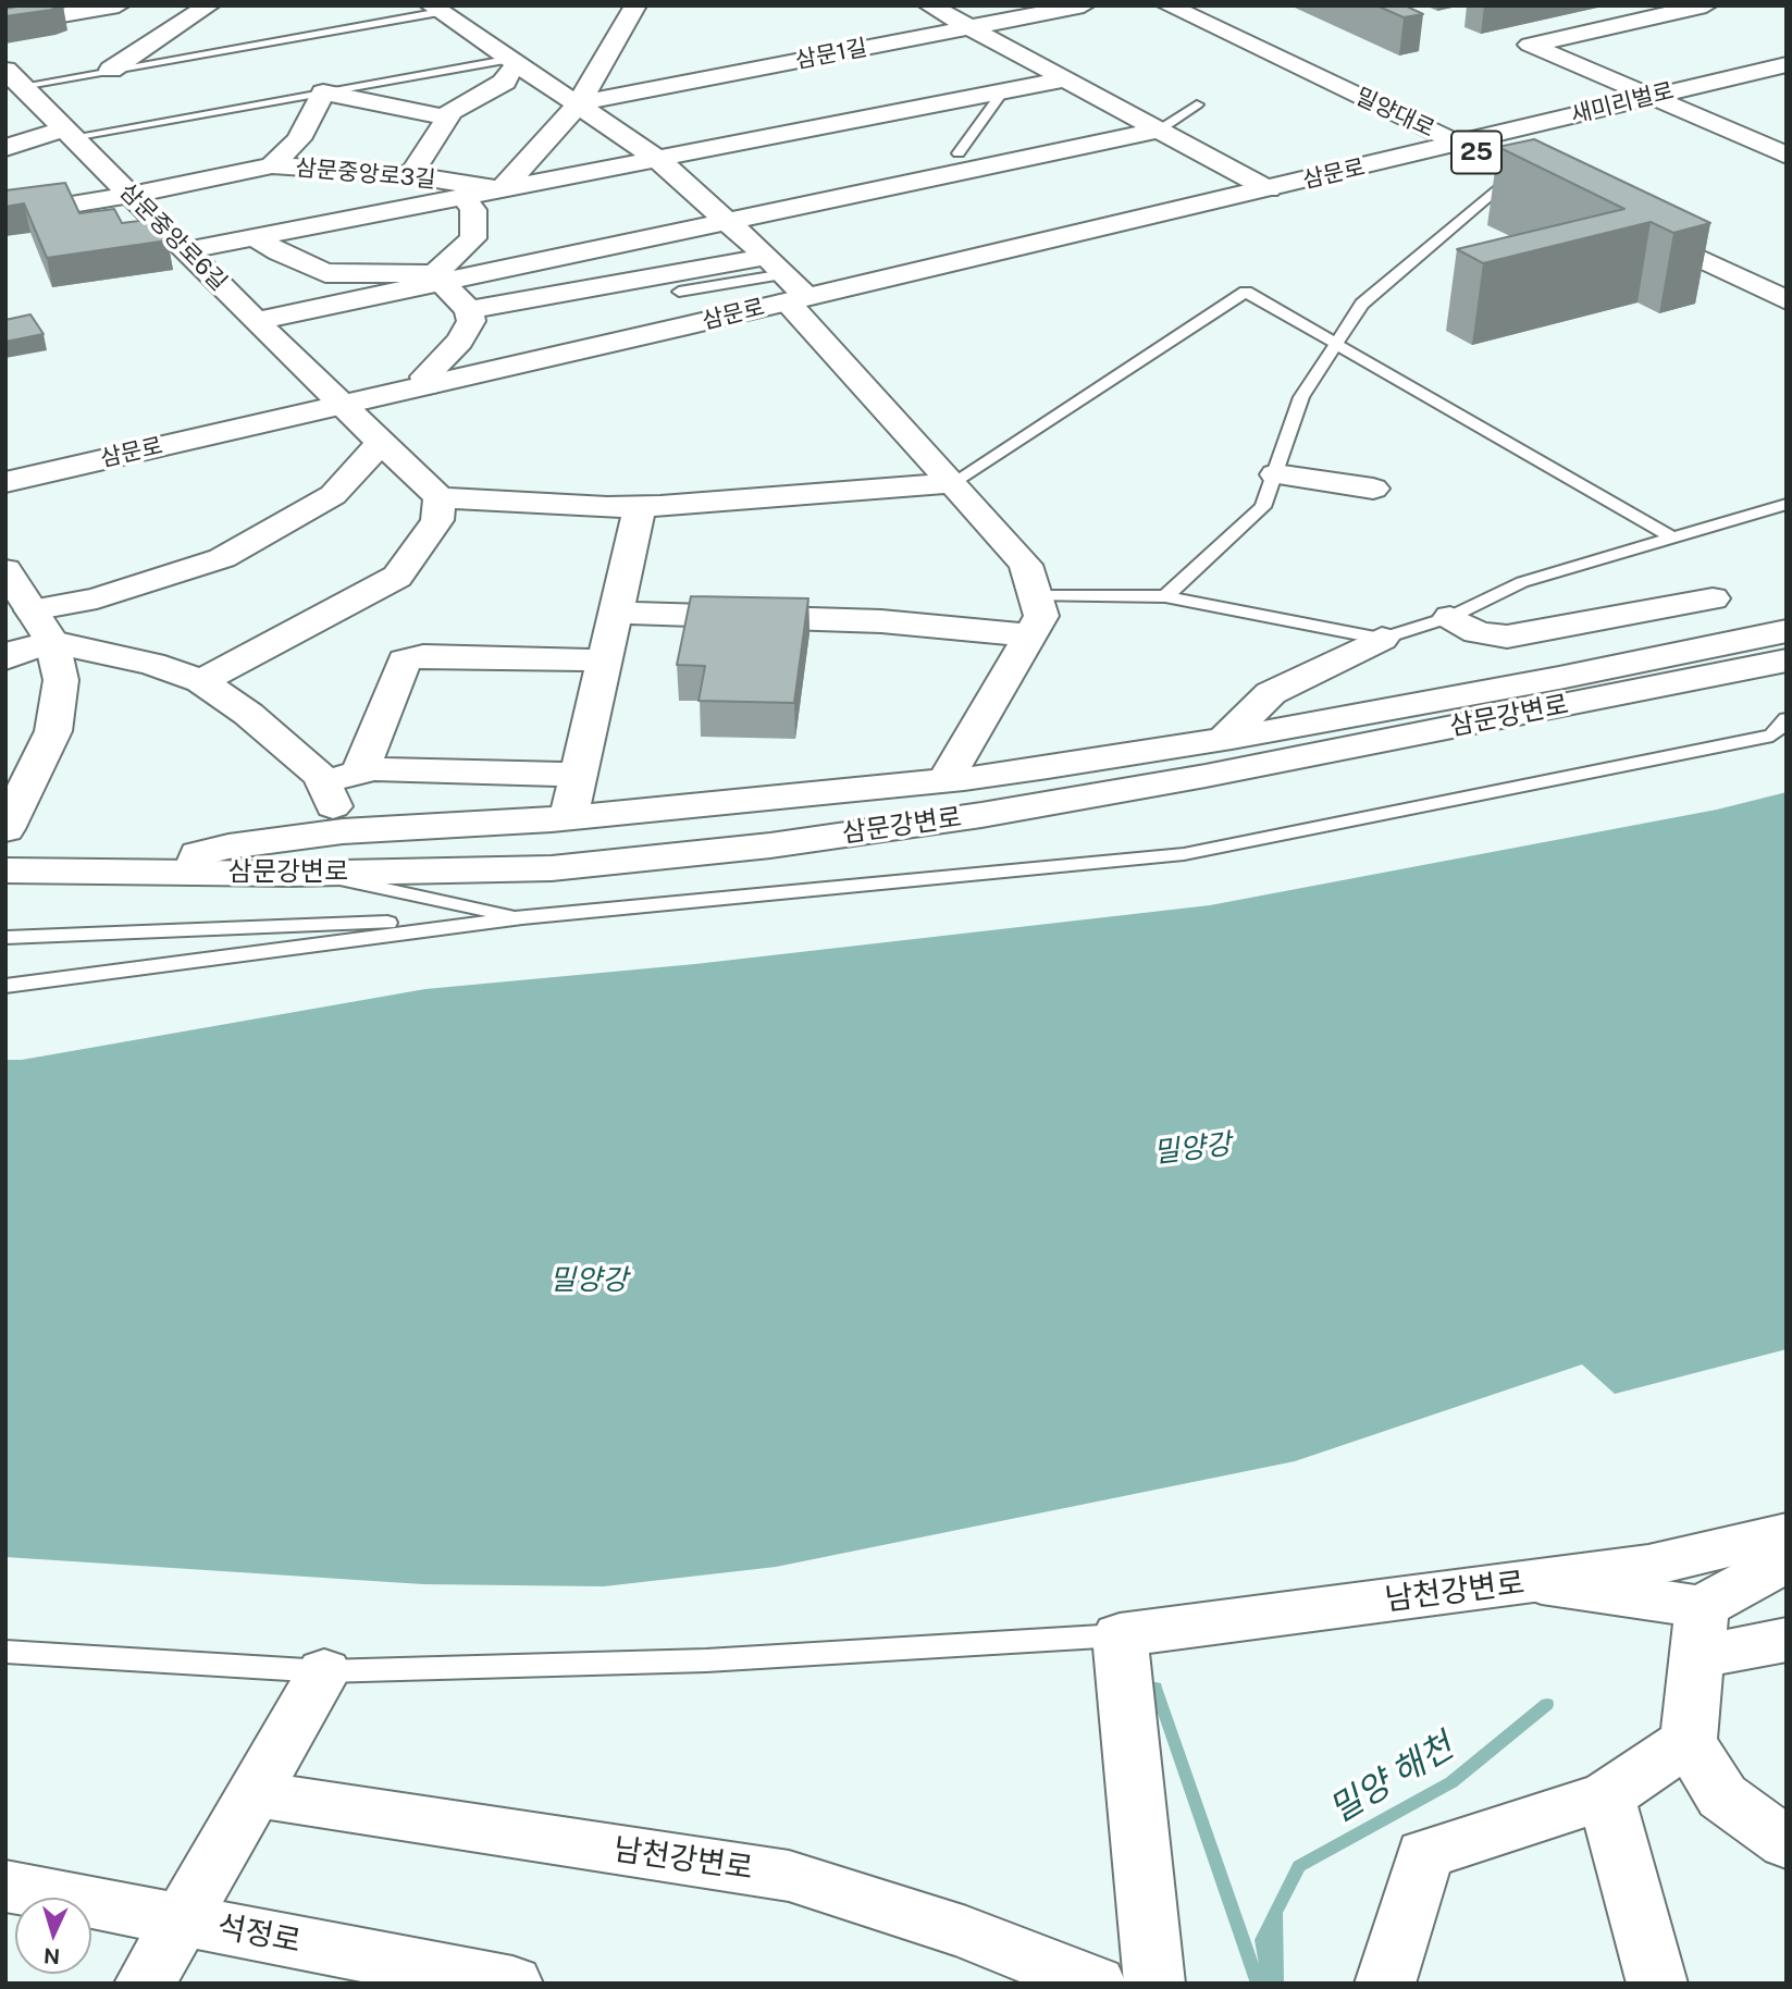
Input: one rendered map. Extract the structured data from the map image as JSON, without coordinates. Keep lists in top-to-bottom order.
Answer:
{
  "streets": {
    "street": [
      "삼문1길",
      "새미리벌로",
      "밀양대로",
      "25",
      "삼문중앙로3길",
      "삼문로",
      "삼문중앙로6길",
      "삼문강변로",
      "남천강변로",
      "석정로"
    ]
  },
  "crossings": [
    ["새미리벌로", "밀양대로"],
    ["새미리벌로", "삼문로"],
    ["밀양대로", "삼문로"],
    ["삼문중앙로3길", "삼문중앙로6길"],
    ["삼문로", "삼문중앙로6길"]
  ],
  "water": ["밀양강", "밀양 해천"],
  "north": "bottom"
}
